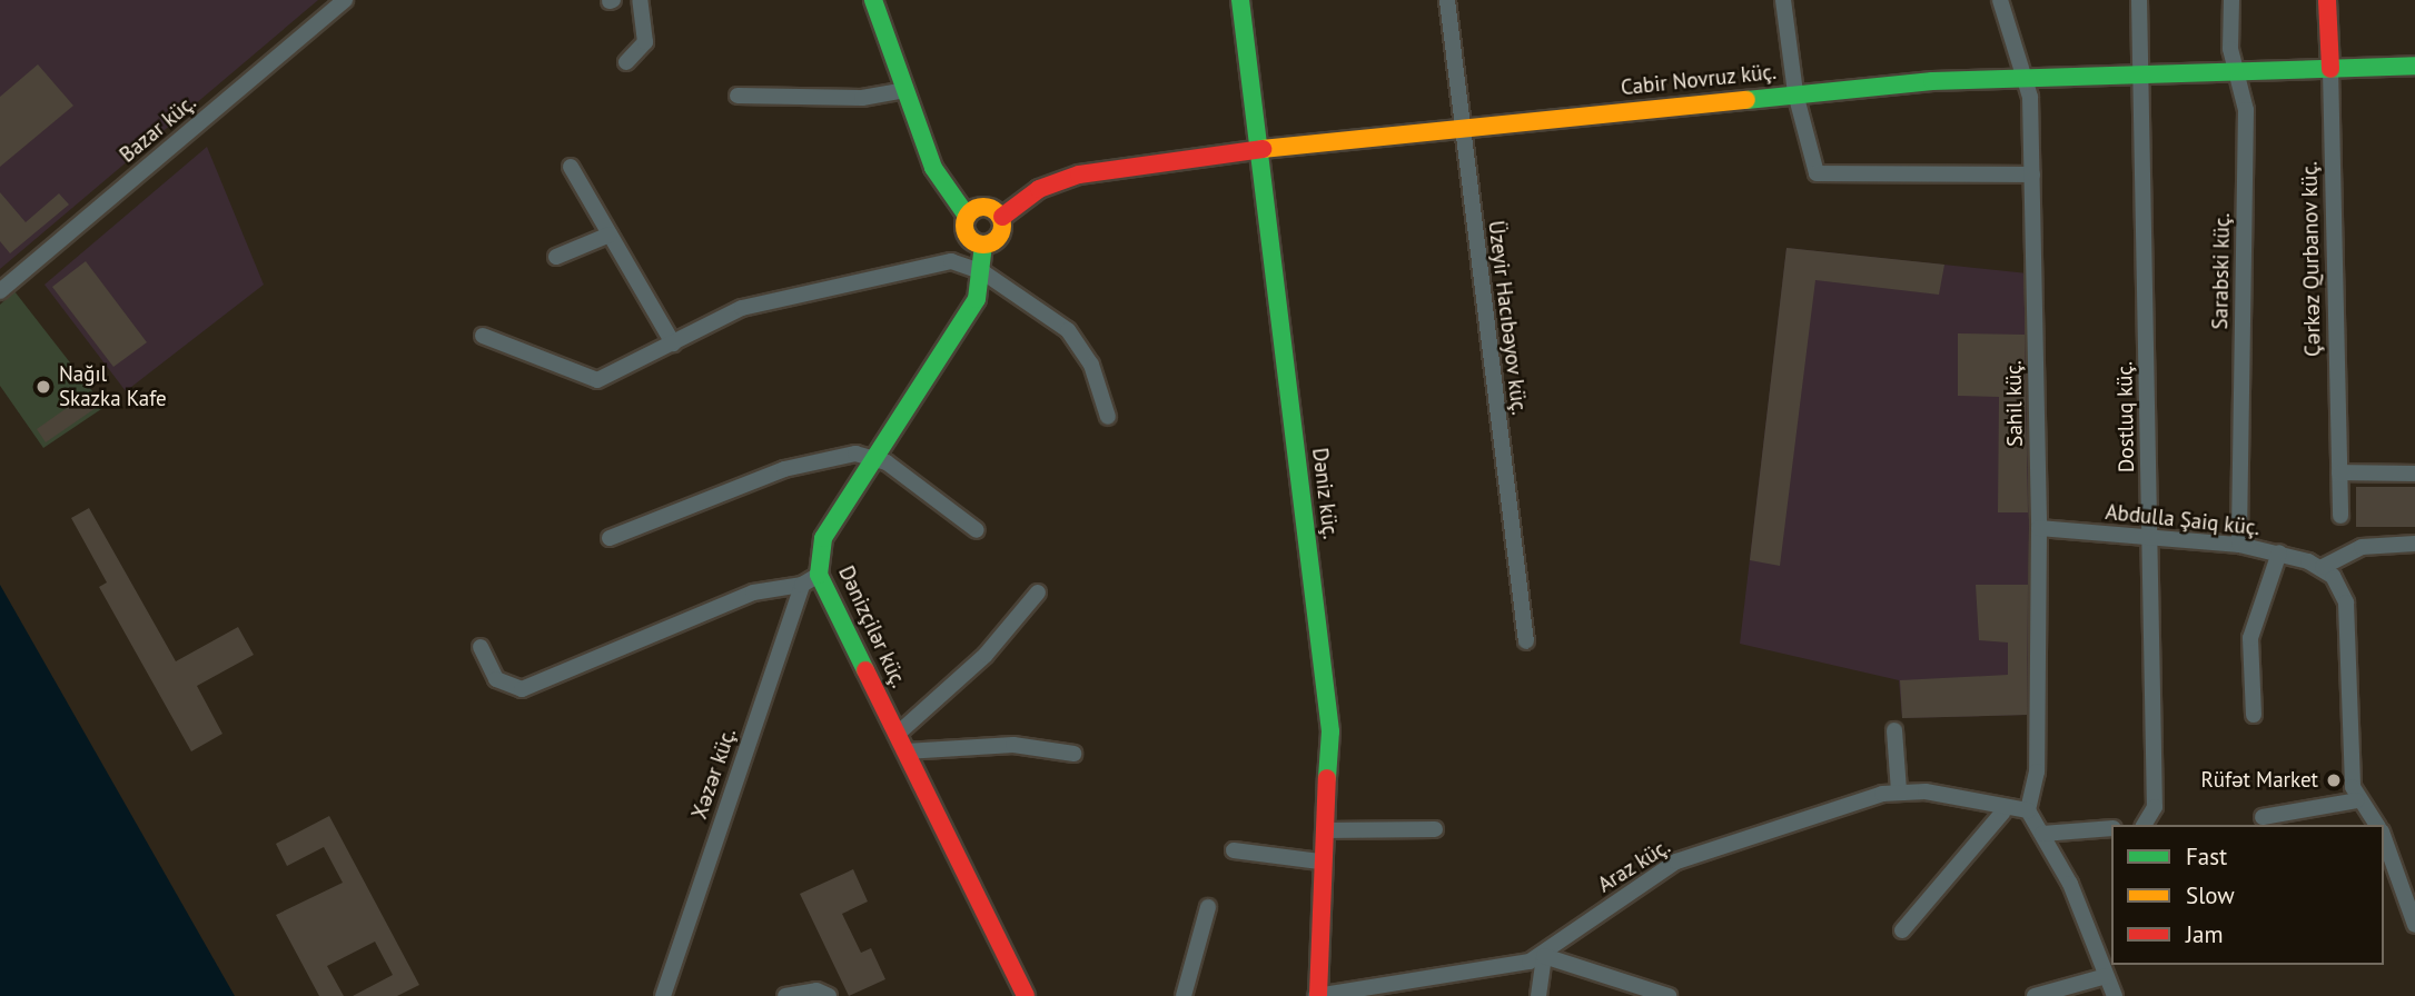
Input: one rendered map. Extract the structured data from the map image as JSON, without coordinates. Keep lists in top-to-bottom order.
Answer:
{
  "streets": {
    "street": [
      "Cabir Novruz küç.",
      "Bazar küç.",
      "Çərkəz Qurbanov küç.",
      "Sarabski küç.",
      "Üzeyir Hacıbəyov küç.",
      "Sahil küç.",
      "Dostluq küç.",
      "Dәniz küç.",
      "Abdulla Şaiq küç.",
      "Dәnizçilәr küç.",
      "Xəzər küç.",
      "Araz küç."
    ]
  },
  "crossings": [
    ["Cabir Novruz küç.", "Çərkəz Qurbanov küç."],
    ["Cabir Novruz küç.", "Sarabski küç."],
    ["Cabir Novruz küç.", "Üzeyir Hacıbəyov küç."],
    ["Cabir Novruz küç.", "Sahil küç."],
    ["Cabir Novruz küç.", "Dostluq küç."],
    ["Cabir Novruz küç.", "Dәniz küç."],
    ["Cabir Novruz küç.", "Dәnizçilәr küç."],
    ["Sarabski küç.", "Abdulla Şaiq küç."],
    ["Sahil küç.", "Abdulla Şaiq küç."],
    ["Sahil küç.", "Araz küç."],
    ["Dostluq küç.", "Abdulla Şaiq küç."],
    ["Dәniz küç.", "Araz küç."]
  ],
  "places": ["Nağıl Skazka Kafe", "Rüfət Market"],
  "legend": ["Fast", "Slow", "Jam"]
}
